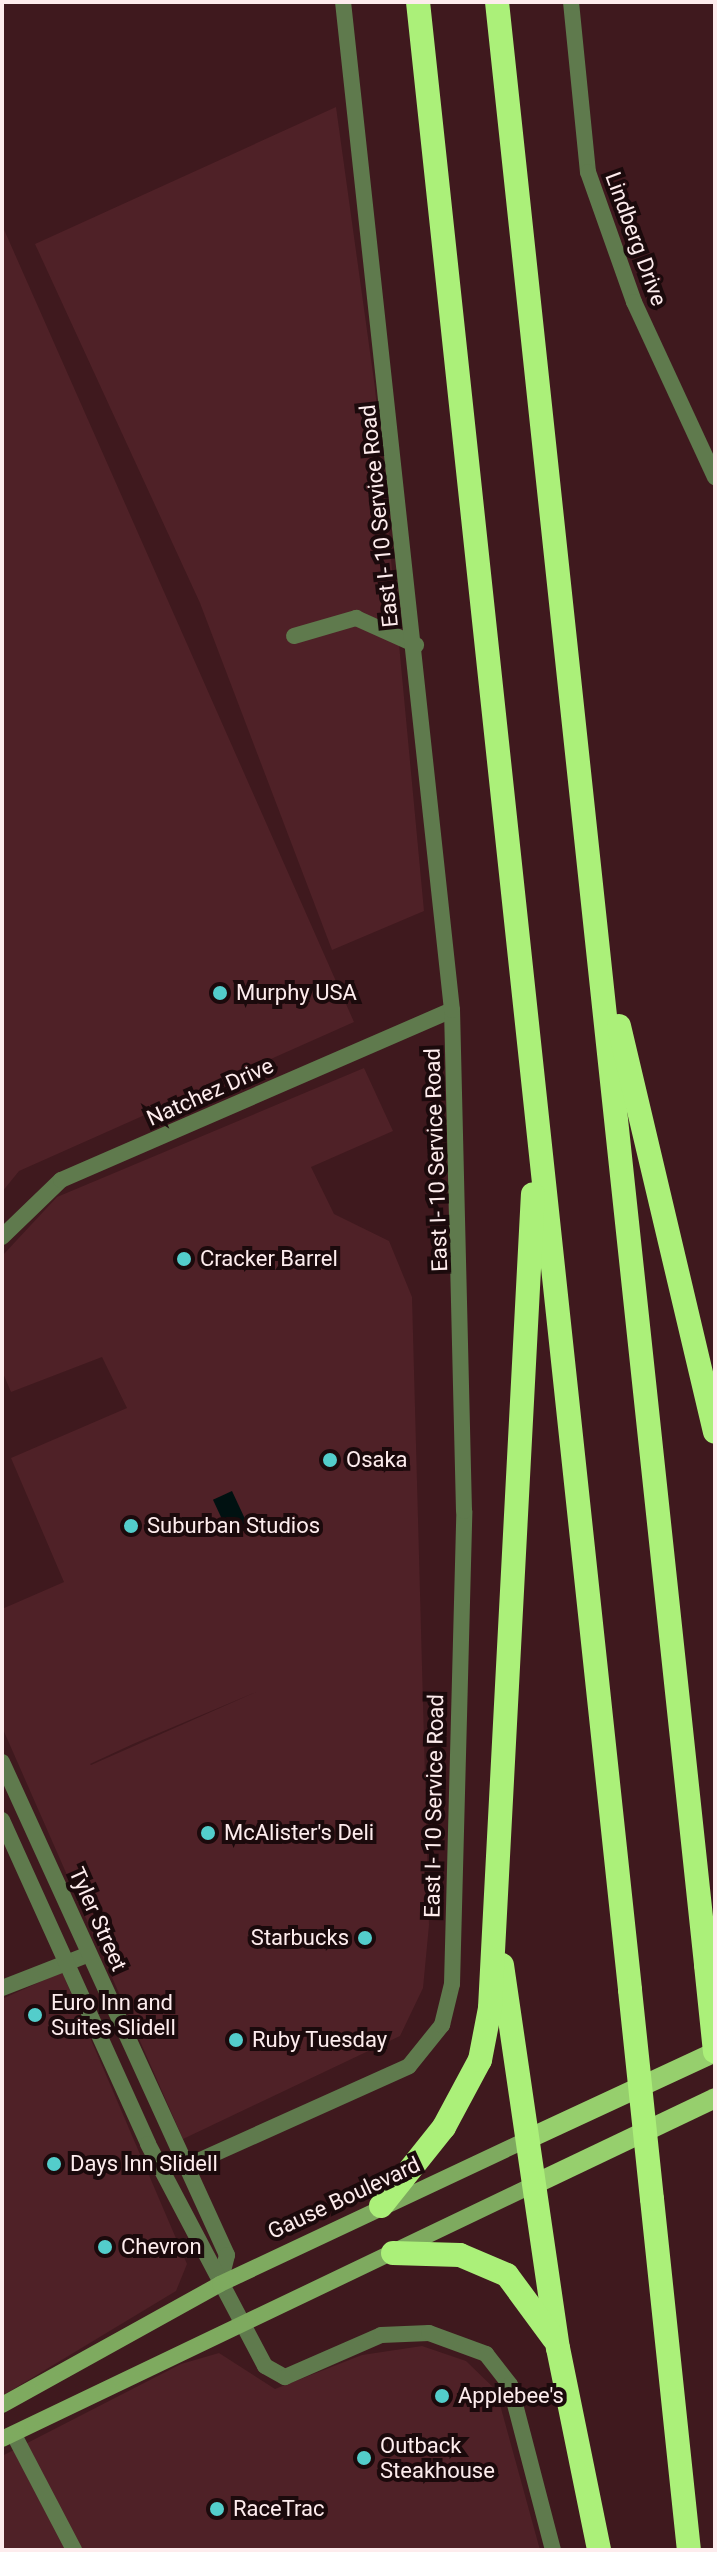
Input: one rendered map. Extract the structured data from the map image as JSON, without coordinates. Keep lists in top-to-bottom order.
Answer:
{
  "streets": {
    "main road": ["Gause Boulevard"],
    "street": [
      "Lindberg Drive",
      "East I- 10 Service Road",
      "Natchez Drive",
      "Tyler Street"
    ]
  },
  "crossings": [
    ["East I- 10 Service Road", "Natchez Drive"],
    ["East I- 10 Service Road", "Tyler Street"],
    ["Tyler Street", "Gause Boulevard"]
  ],
  "places": [
    "Murphy USA",
    "Cracker Barrel",
    "Osaka",
    "Suburban Studios",
    "McAlister's Deli",
    "Starbucks",
    "Euro Inn and Suites Slidell",
    "Ruby Tuesday",
    "Days Inn Slidell",
    "Chevron",
    "Applebee's",
    "Outback Steakhouse",
    "RaceTrac"
  ]
}
